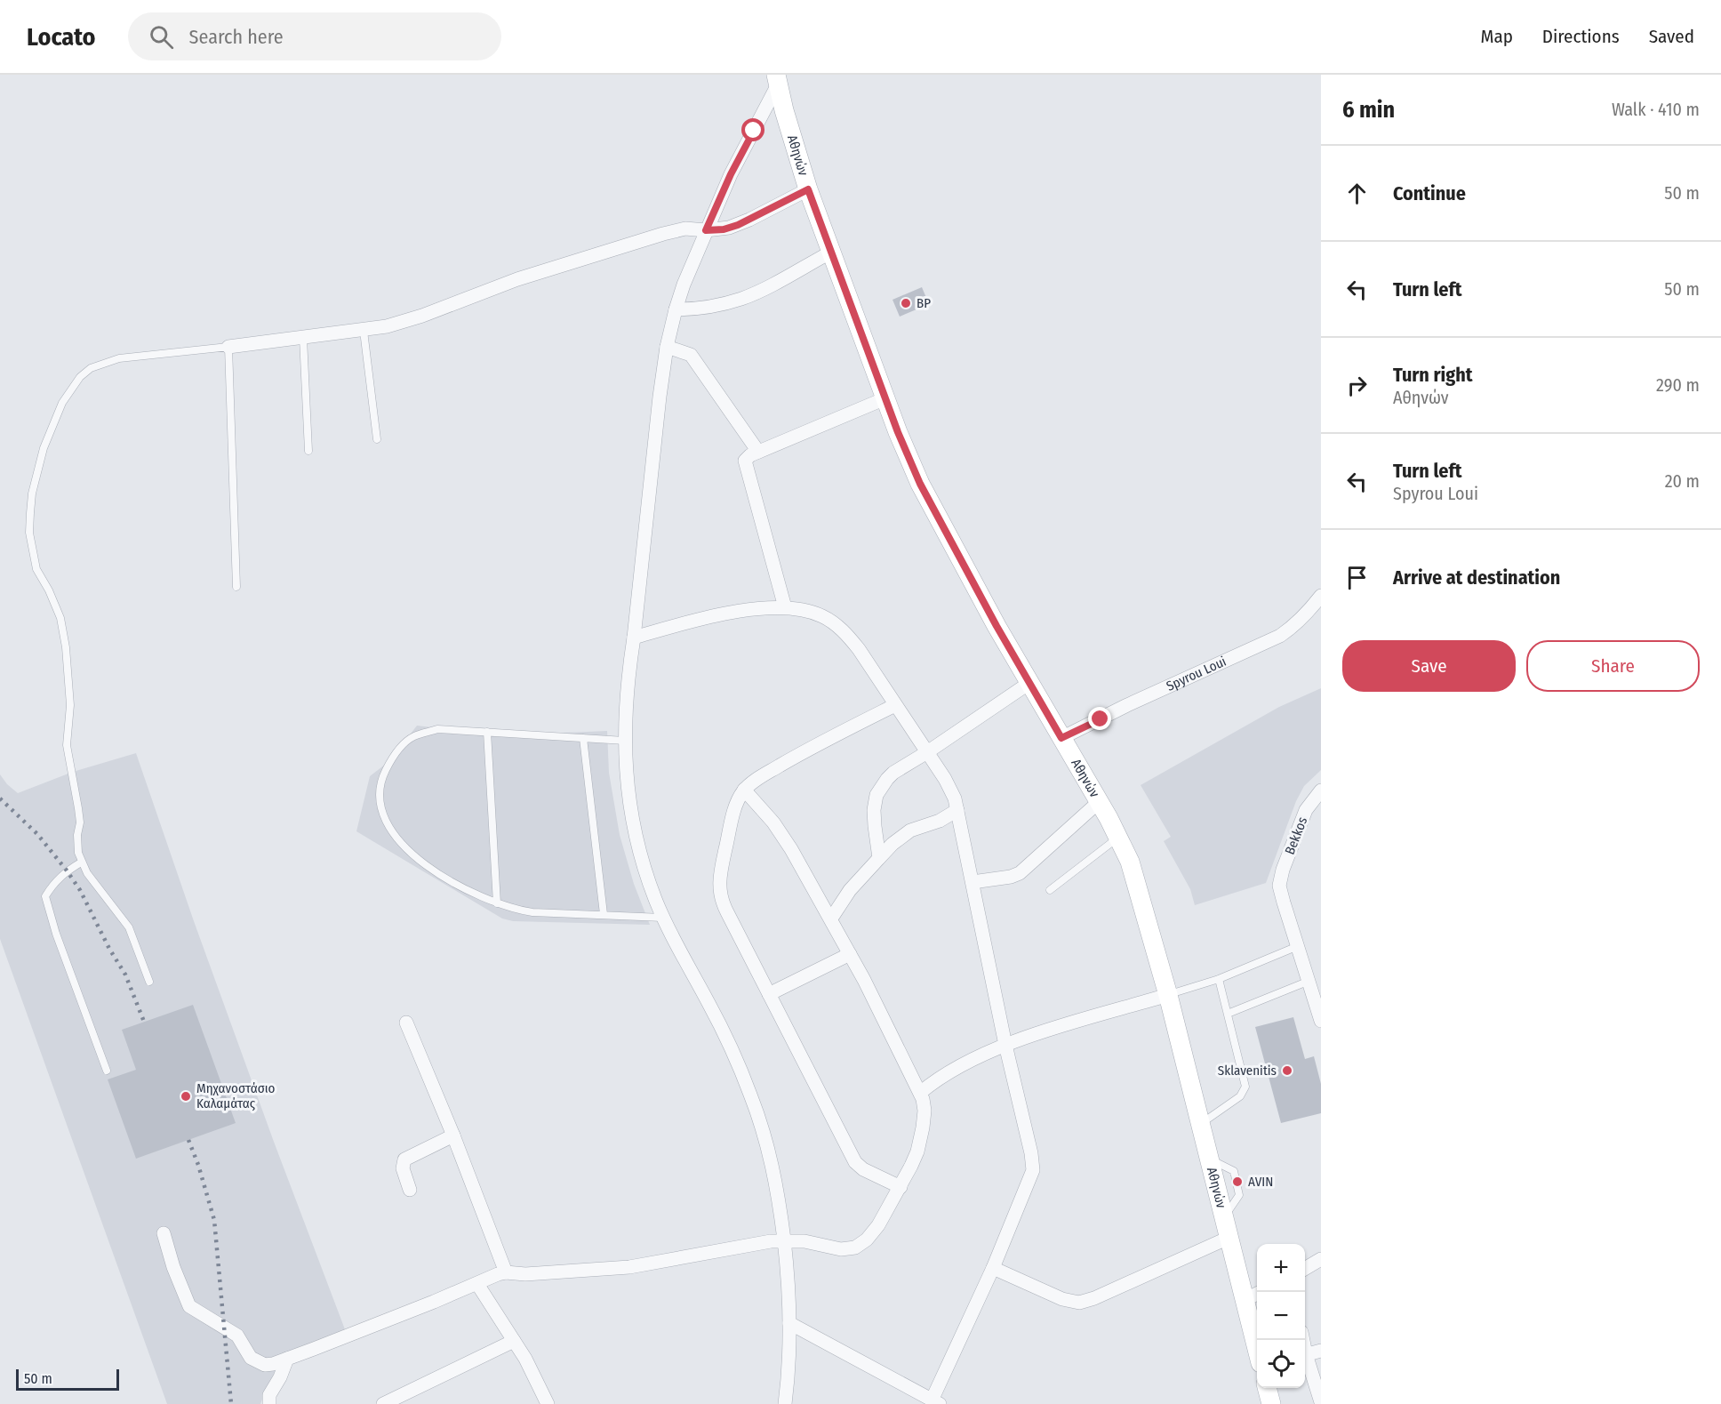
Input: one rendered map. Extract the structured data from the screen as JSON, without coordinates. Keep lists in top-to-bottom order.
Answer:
{
  "streets": {
    "main road": ["Αθηνών"],
    "street": ["Spyrou Loui", "Bekkos"]
  },
  "crossings": [
    ["Αθηνών", "Spyrou Loui"]
  ],
  "places": [
    "BP",
    "Sklavenitis",
    "Μηχανοστάσιο Καλαμάτας",
    "AVIN"
  ],
  "scale_bar": "50 m",
  "page": {
    "header": "Locato",
    "search": "Search here",
    "nav": ["Map", "Directions", "Saved"],
    "heading": ["6 min", "Walk · 410 m"],
    "list": [
      ["Continue", "50 m"],
      ["Turn left", "50 m"],
      ["Turn right", "Αθηνών", "290 m"],
      ["Turn left", "Spyrou Loui", "20 m"],
      "Arrive at destination"
    ],
    "buttons": ["Save", "Share"],
    "map_buttons": ["+", "−"],
    "scale": "50 m"
  }
}
